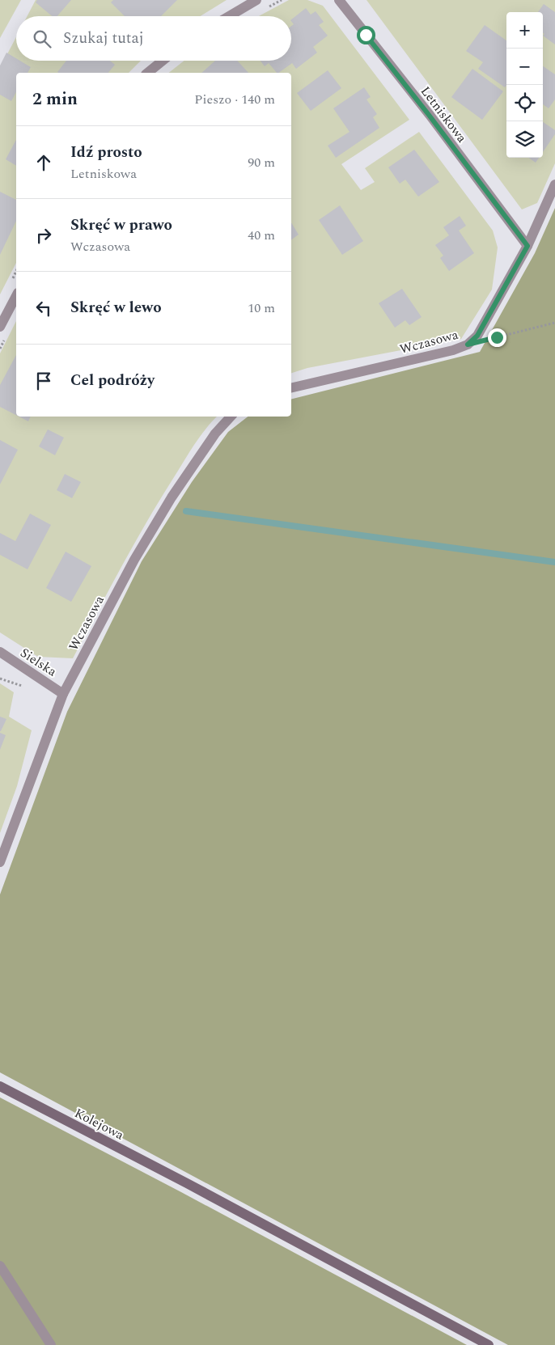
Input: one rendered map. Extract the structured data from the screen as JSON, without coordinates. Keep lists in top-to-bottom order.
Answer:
{
  "streets": {
    "street": [
      "Letniskowa",
      "Wczasowa",
      "Sielska",
      "Kolejowa"
    ]
  },
  "crossings": [
    ["Letniskowa", "Wczasowa"],
    ["Wczasowa", "Sielska"]
  ],
  "page": {
    "map_buttons": ["+", "−"],
    "search": "Szukaj tutaj",
    "heading": ["2 min", "Pieszo · 140 m"],
    "list": [
      ["Idź prosto", "Letniskowa", "90 m"],
      ["Skręć w prawo", "Wczasowa", "40 m"],
      ["Skręć w lewo", "10 m"],
      "Cel podróży"
    ]
  }
}
